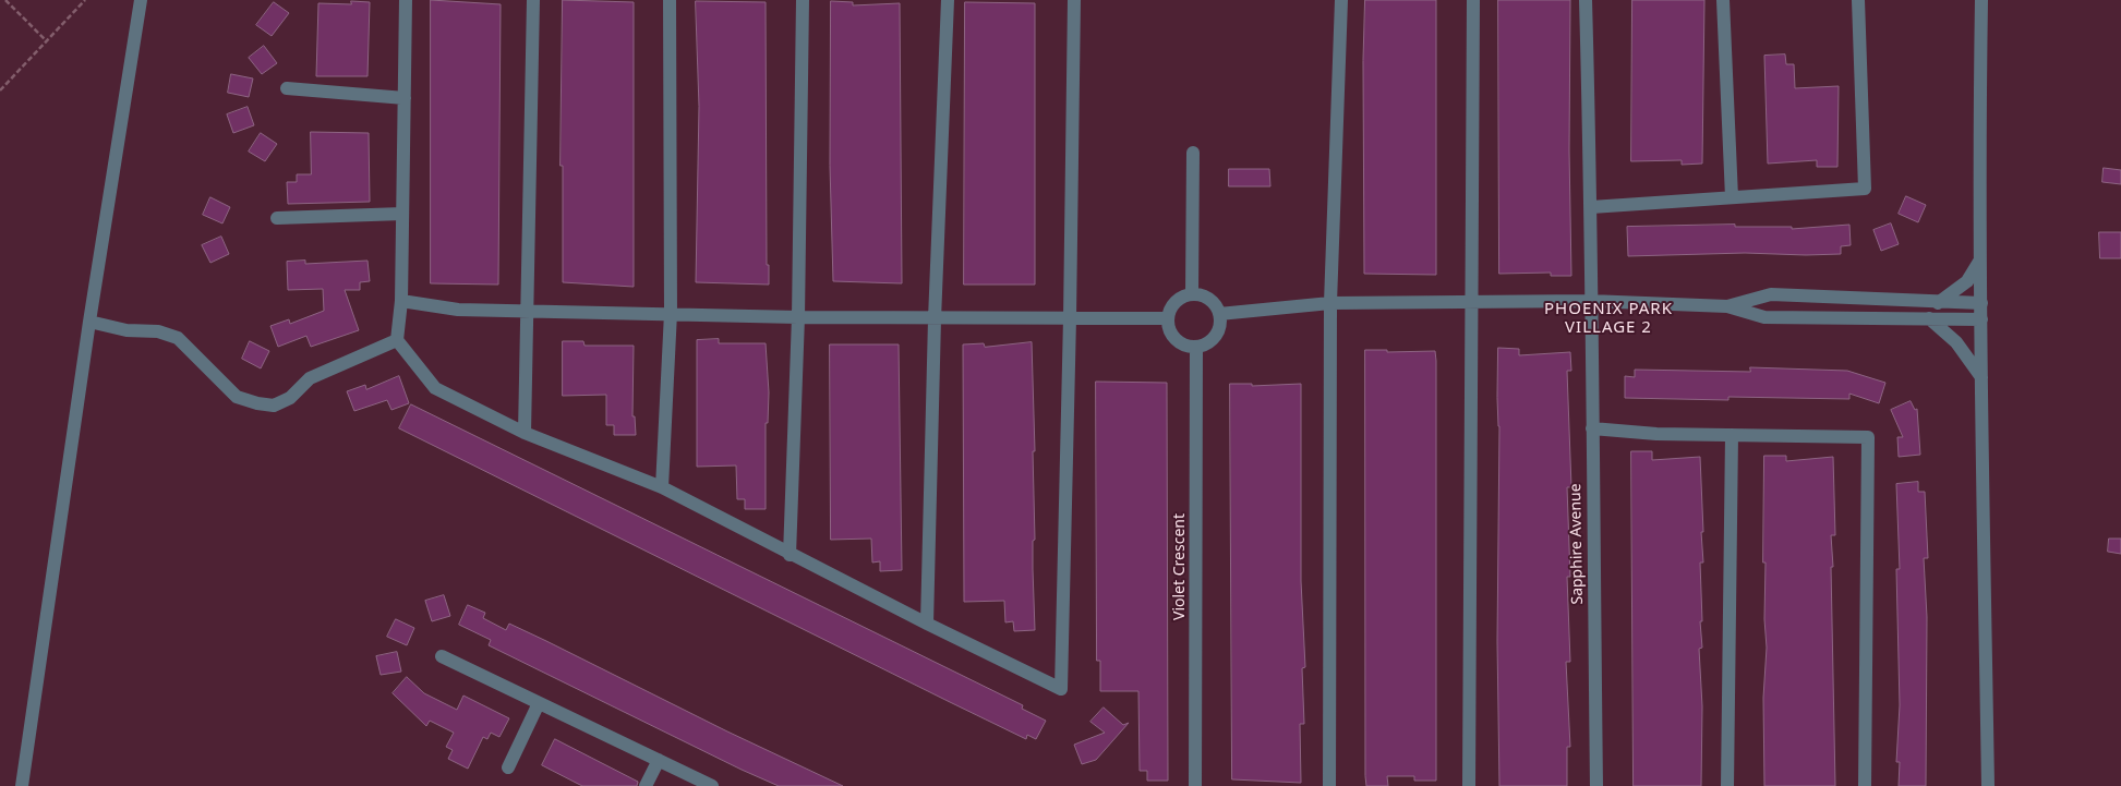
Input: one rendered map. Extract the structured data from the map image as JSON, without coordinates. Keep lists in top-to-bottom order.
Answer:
{
  "streets": {
    "street": ["Sapphire Avenue", "Violet Crescent"]
  },
  "districts": ["PHOENIX PARK VILLAGE 2"]
}
